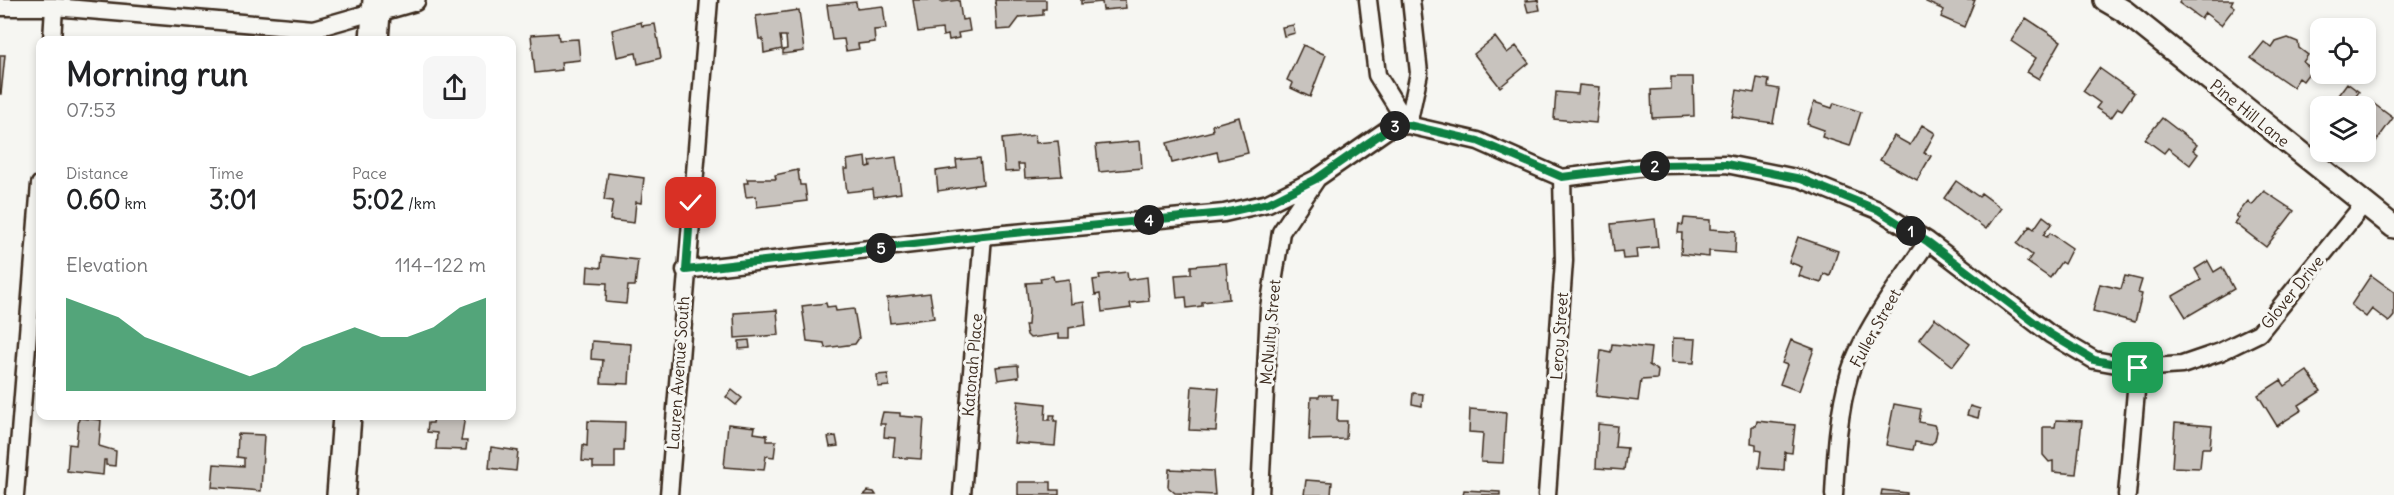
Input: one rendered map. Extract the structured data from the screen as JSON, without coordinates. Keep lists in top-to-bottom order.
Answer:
{
  "streets": {
    "street": [
      "Pine Hill Lane",
      "Glover Drive",
      "Fuller Street",
      "McNulty Street",
      "Leroy Street",
      "Katonah Place",
      "Lauren Avenue South"
    ]
  },
  "crossings": [
    ["Pine Hill Lane", "Glover Drive"],
    ["Glover Drive", "Fuller Street"],
    ["Glover Drive", "Leroy Street"]
  ],
  "page": {
    "heading": ["Morning run", "07:53"],
    "pins": [
      "3",
      "2",
      "4",
      "1",
      "5"
    ],
    "stats": [
      ["Distance", "0.60 km"],
      ["Time", "3:01"],
      ["Pace", "5:02 /km"]
    ],
    "chart": ["Elevation", "114–122 m"]
  }
}
